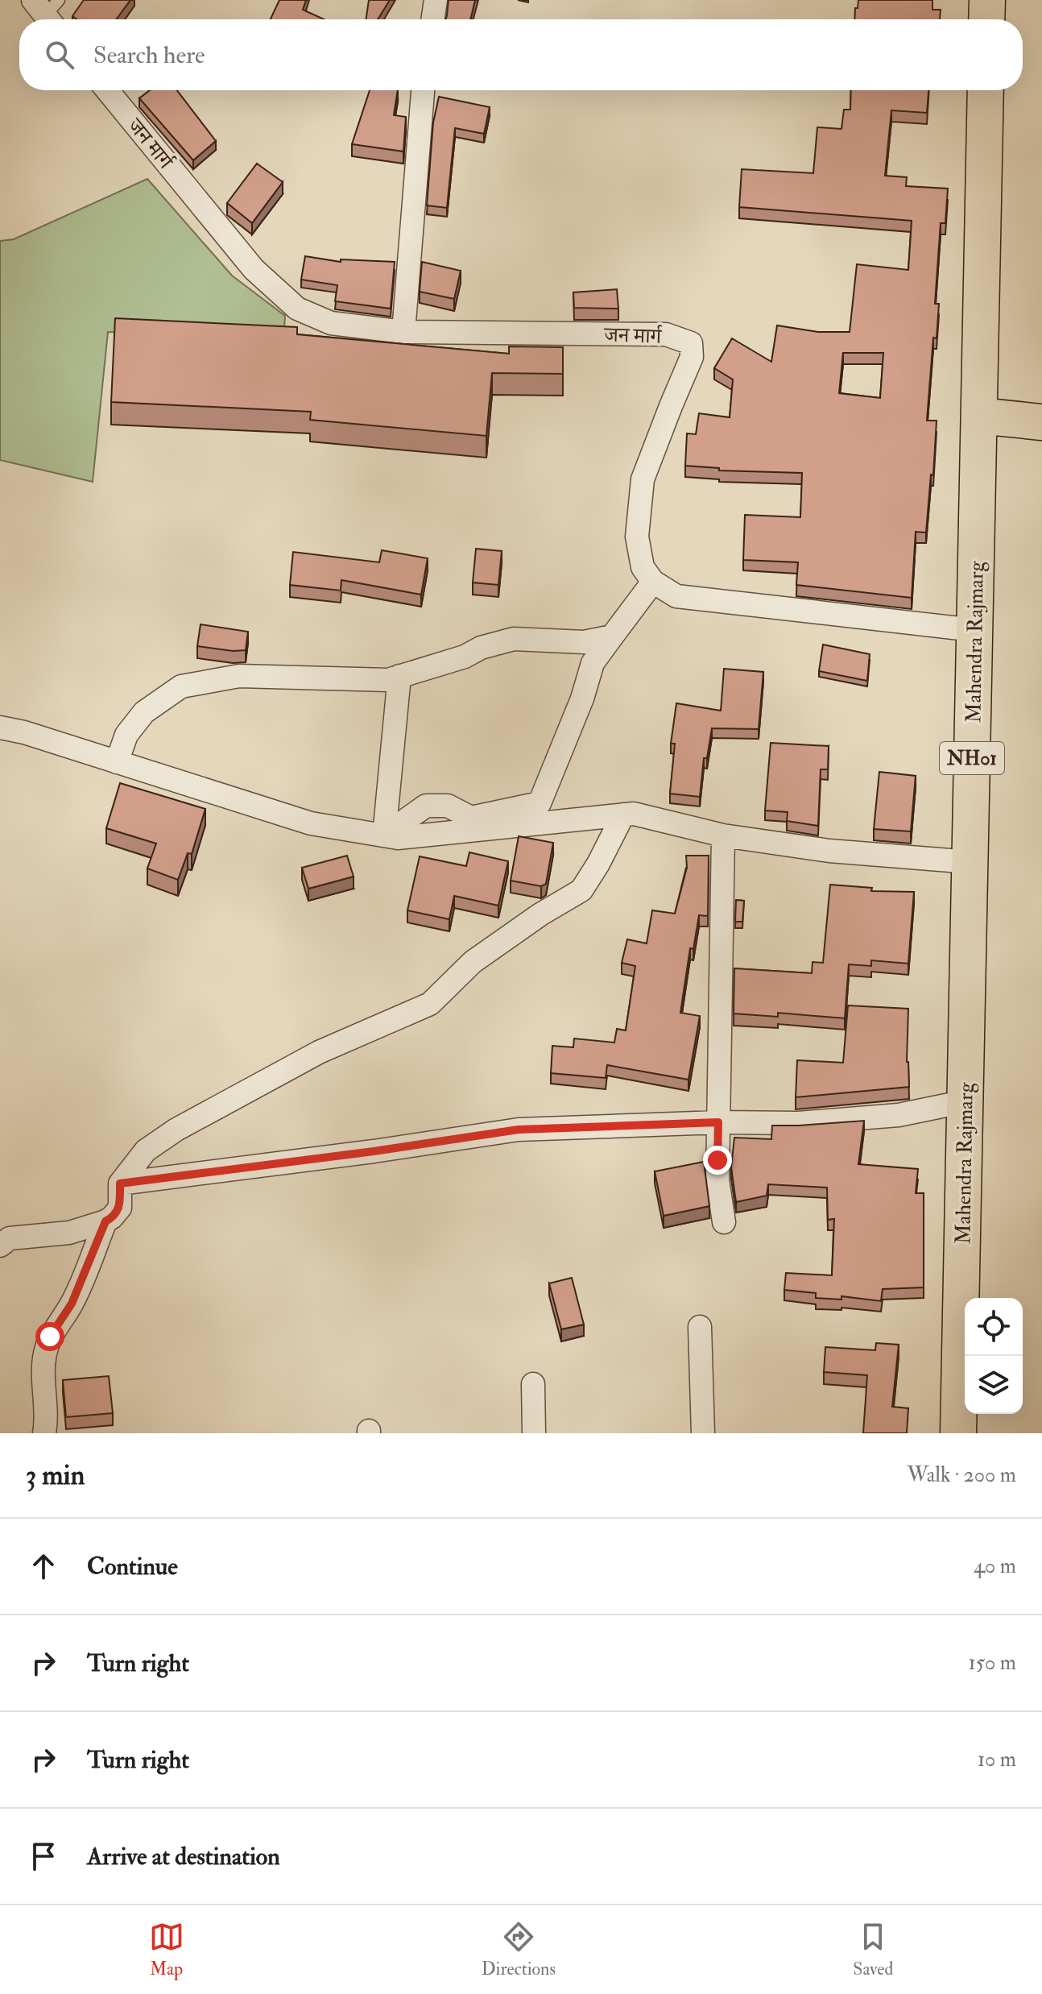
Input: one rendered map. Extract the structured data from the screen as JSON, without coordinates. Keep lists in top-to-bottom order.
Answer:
{
  "streets": {
    "highway": ["Mahendra Rajmarg", "NH01"],
    "street": ["जन मार्ग"]
  },
  "page": {
    "search": "Search here",
    "heading": ["3 min", "Walk · 200 m"],
    "list": [
      ["Continue", "40 m"],
      ["Turn right", "150 m"],
      ["Turn right", "10 m"],
      "Arrive at destination"
    ],
    "nav": ["Map", "Directions", "Saved"]
  }
}
